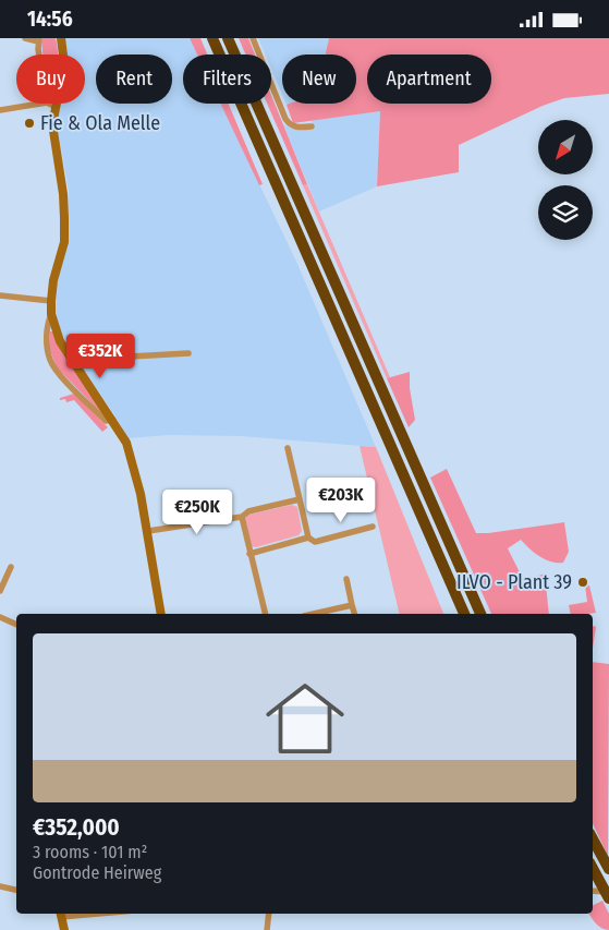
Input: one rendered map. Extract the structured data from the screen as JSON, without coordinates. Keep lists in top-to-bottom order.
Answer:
{
  "places": ["Fie & Ola Melle", "ILVO - Plant 39"],
  "north": "bottom left",
  "page": {
    "status": "14:56",
    "chip": [
      "Buy",
      "Rent",
      "Filters",
      "New",
      "Apartment"
    ],
    "price": ["€352K", "€203K", "€250K"],
    "list": [
      {
        "name": "€352,000",
        "note": "3 rooms · 101 m² · Gontrode Heirweg"
      }
    ]
  }
}
